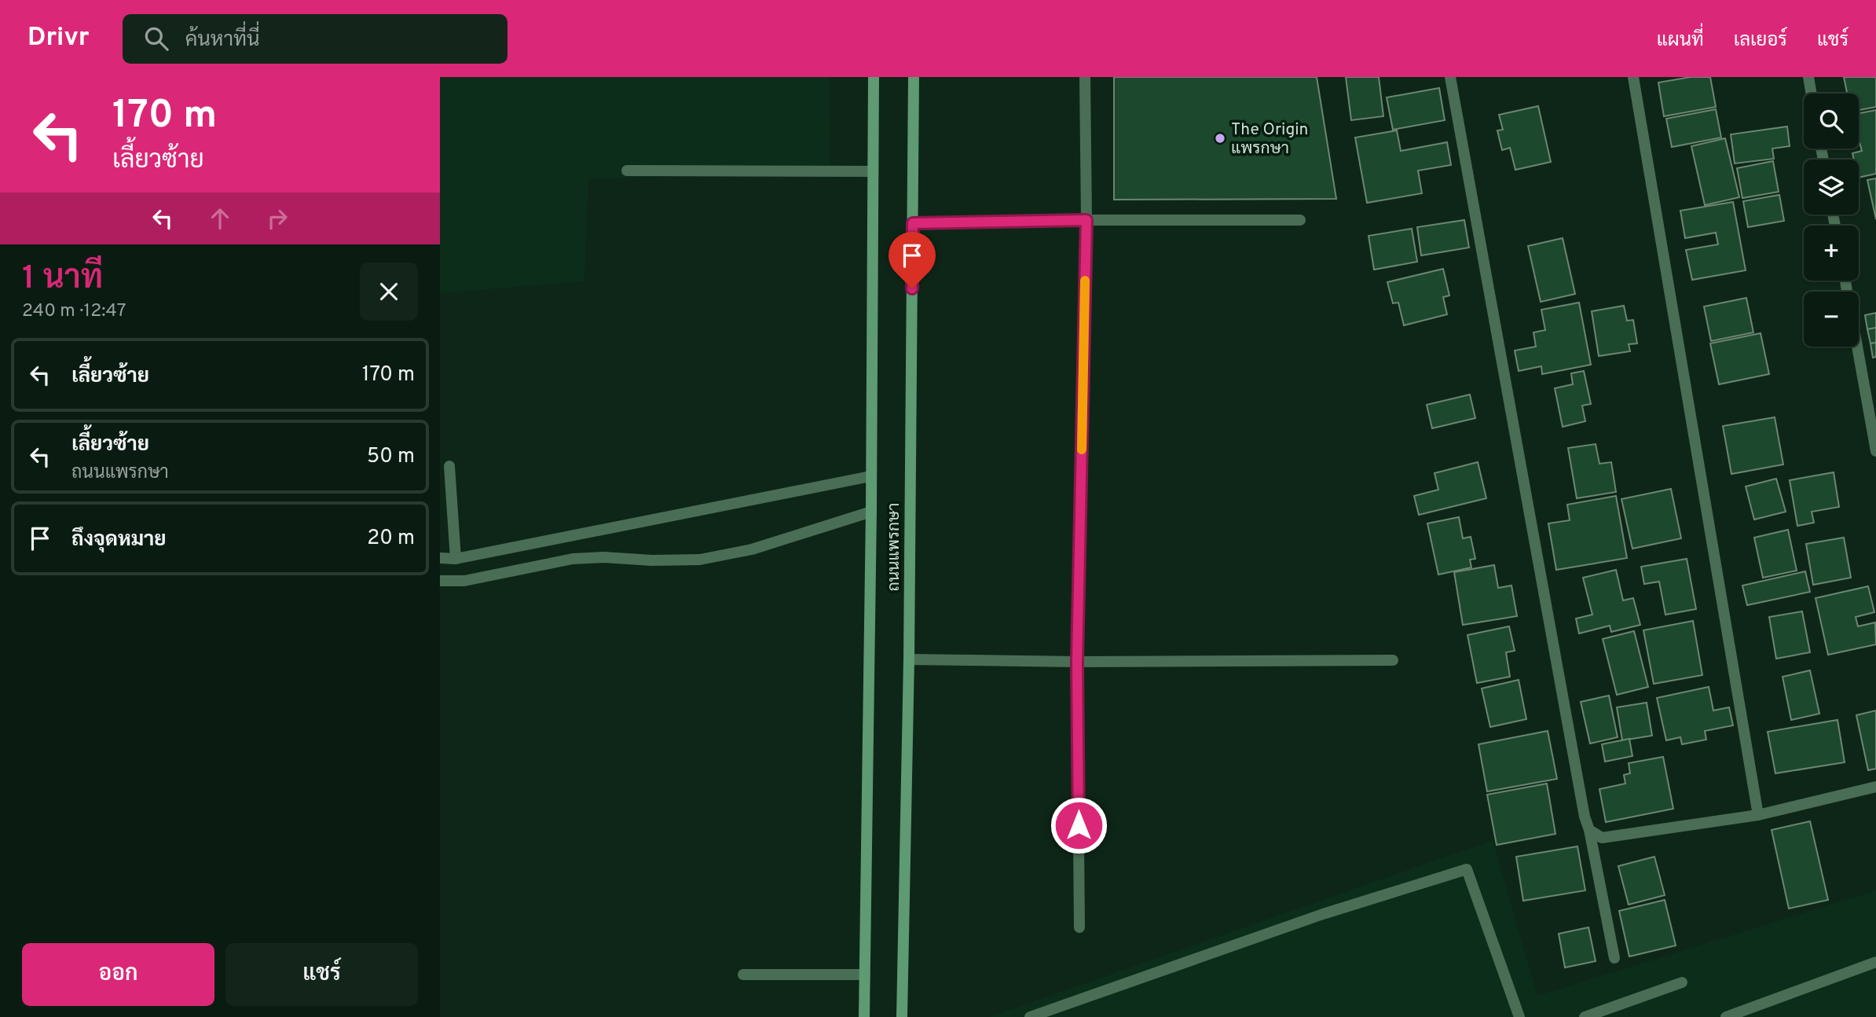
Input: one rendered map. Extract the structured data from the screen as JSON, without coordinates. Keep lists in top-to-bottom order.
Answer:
{
  "streets": {
    "main road": ["ถนนแพรกษา"]
  },
  "places": ["The Origin แพรกษา"],
  "page": {
    "header": "Drivr",
    "search": "ค้นหาที่นี่",
    "nav": ["แผนที่", "เลเยอร์", "แชร์"],
    "turn": ["170 m", "เลี้ยวซ้าย"],
    "map_buttons": ["+", "−"],
    "heading": ["1 นาที", "240 m · 12:47"],
    "list": [
      {
        "name": "เลี้ยวซ้าย",
        "value": "170 m"
      },
      {
        "name": "เลี้ยวซ้าย",
        "note": "ถนนแพรกษา",
        "value": "50 m"
      },
      {
        "name": "ถึงจุดหมาย",
        "value": "20 m"
      }
    ],
    "buttons": ["ออก", "แชร์"]
  }
}
